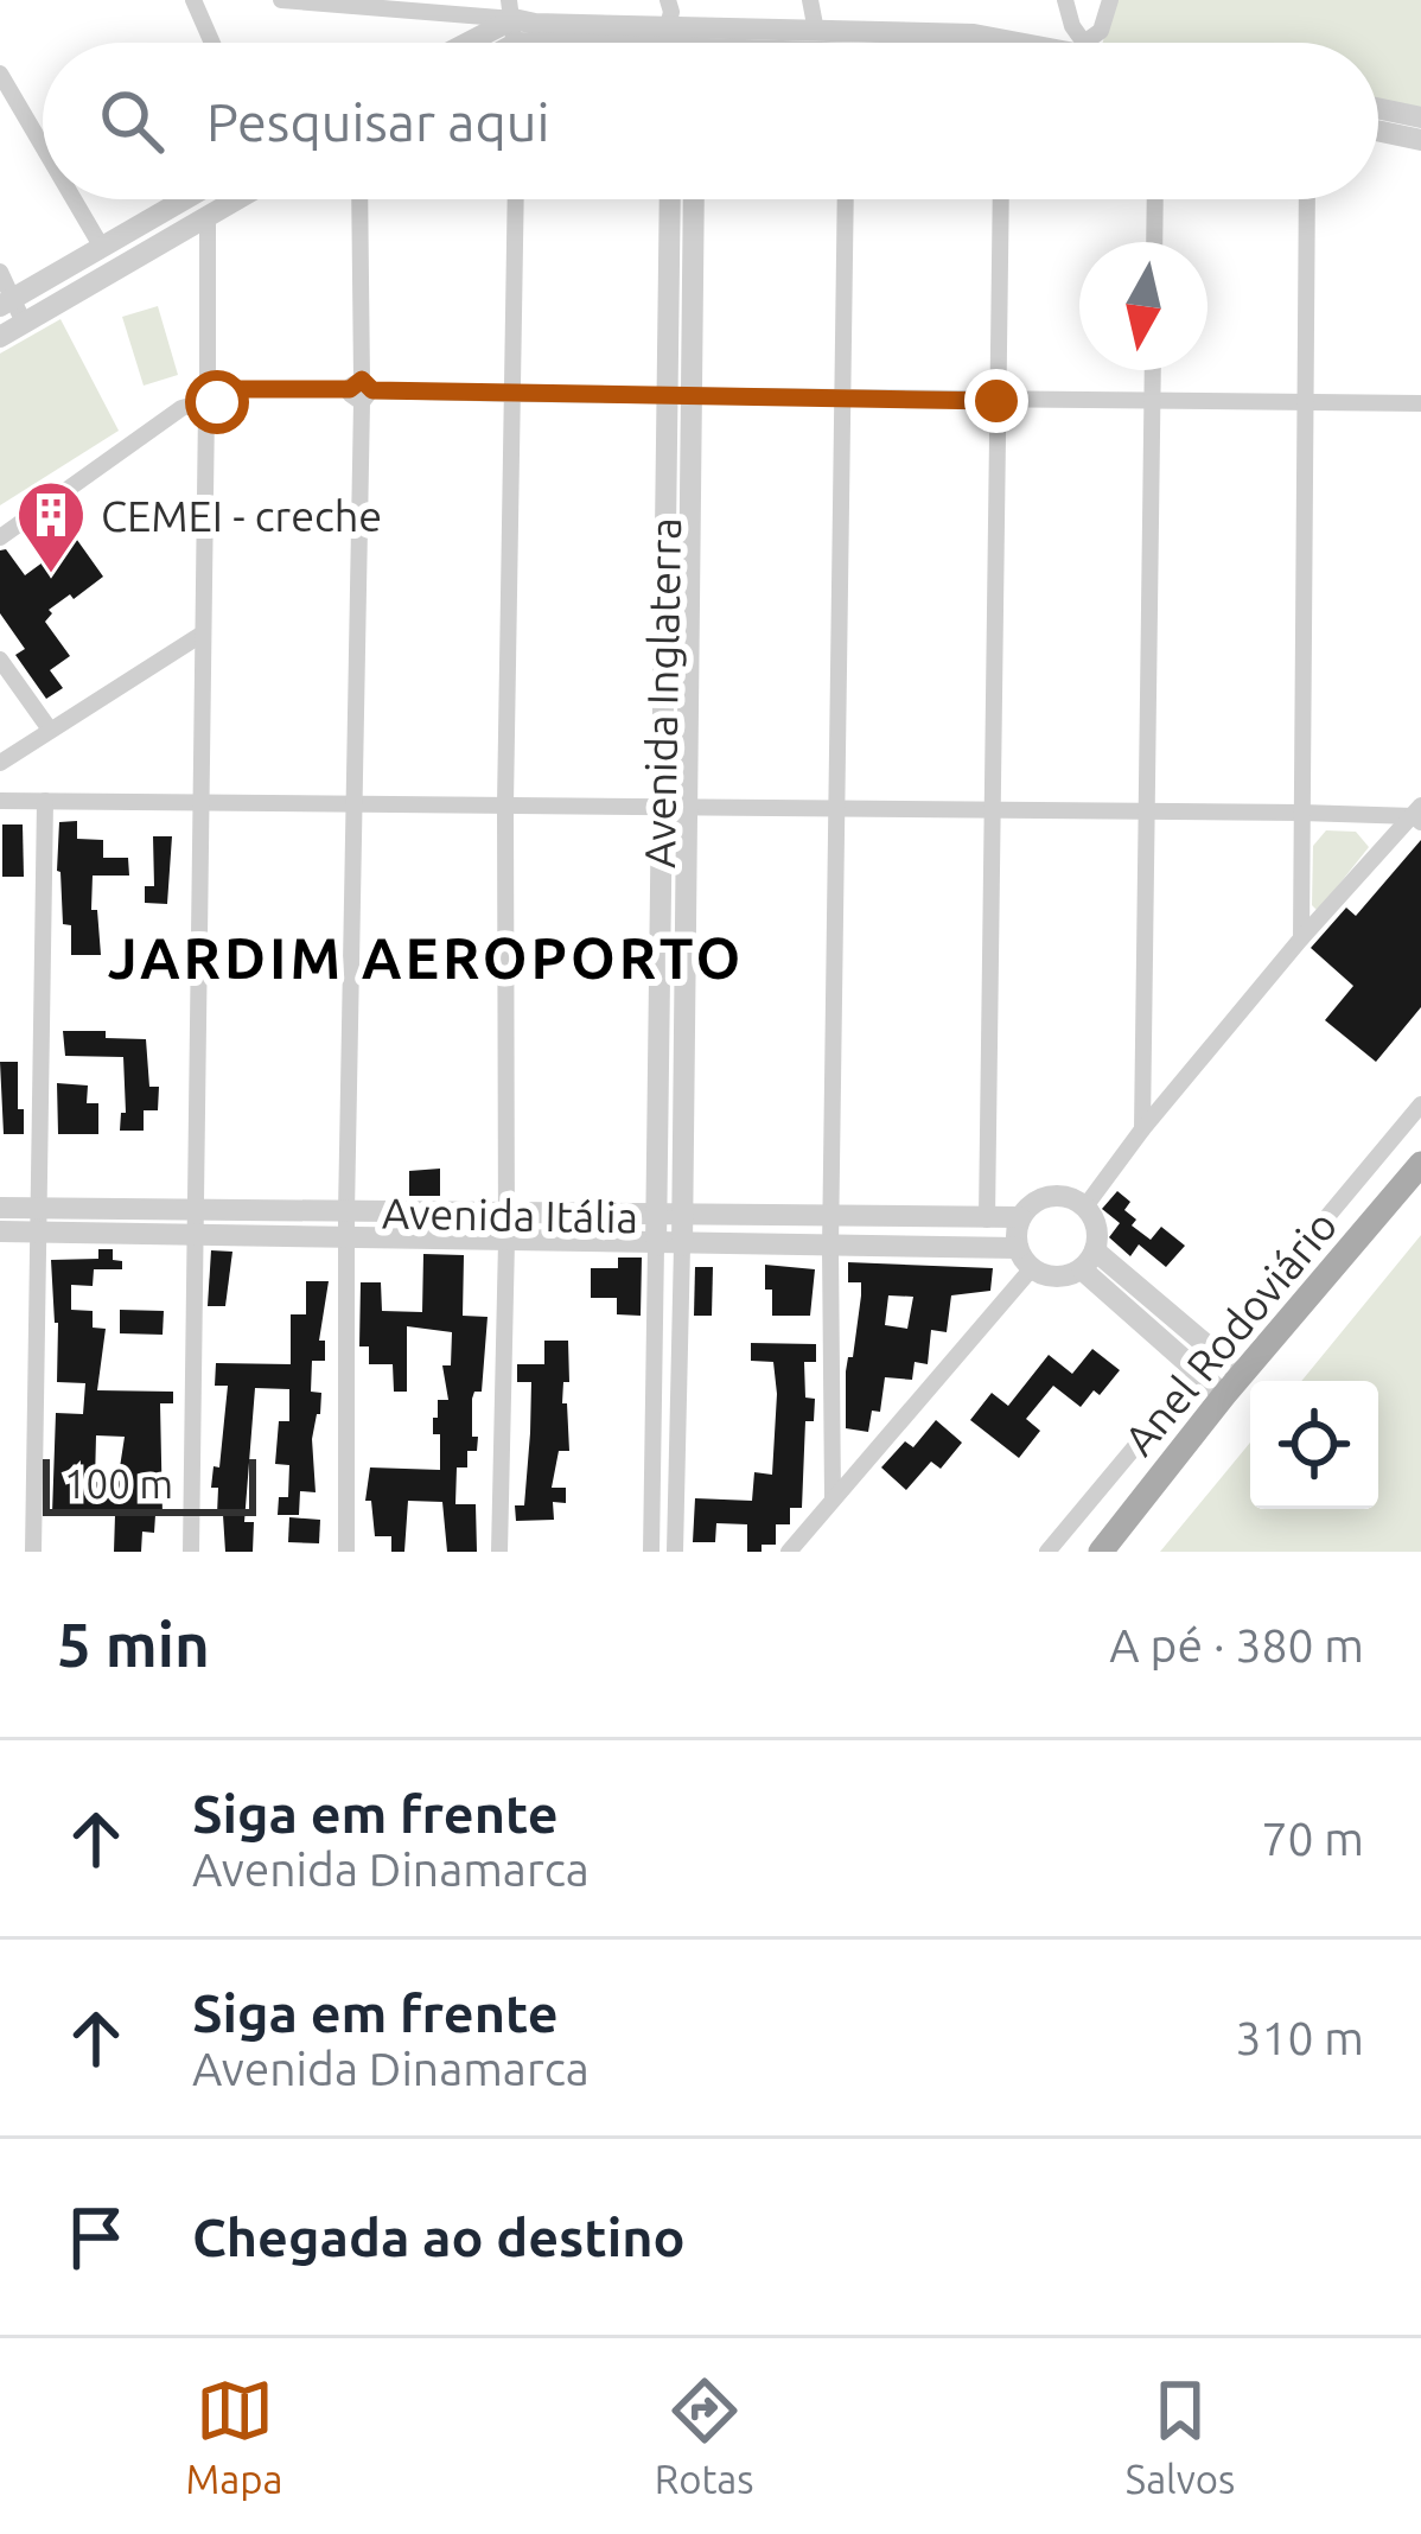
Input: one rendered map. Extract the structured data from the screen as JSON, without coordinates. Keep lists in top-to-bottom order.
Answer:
{
  "streets": {
    "main road": ["Anel Rodoviário"],
    "street": ["Avenida Inglaterra", "Avenida Itália"]
  },
  "crossings": [
    ["Avenida Inglaterra", "Avenida Itália"]
  ],
  "districts": ["JARDIM AEROPORTO"],
  "places": {
    "building": ["CEMEI - creche"]
  },
  "scale_bar": "100 m",
  "north": "bottom",
  "page": {
    "search": "Pesquisar aqui",
    "scale": "100 m",
    "heading": ["5 min", "A pé · 380 m"],
    "list": [
      ["Siga em frente", "Avenida Dinamarca", "70 m"],
      ["Siga em frente", "Avenida Dinamarca", "310 m"],
      "Chegada ao destino"
    ],
    "nav": ["Mapa", "Rotas", "Salvos"]
  }
}
